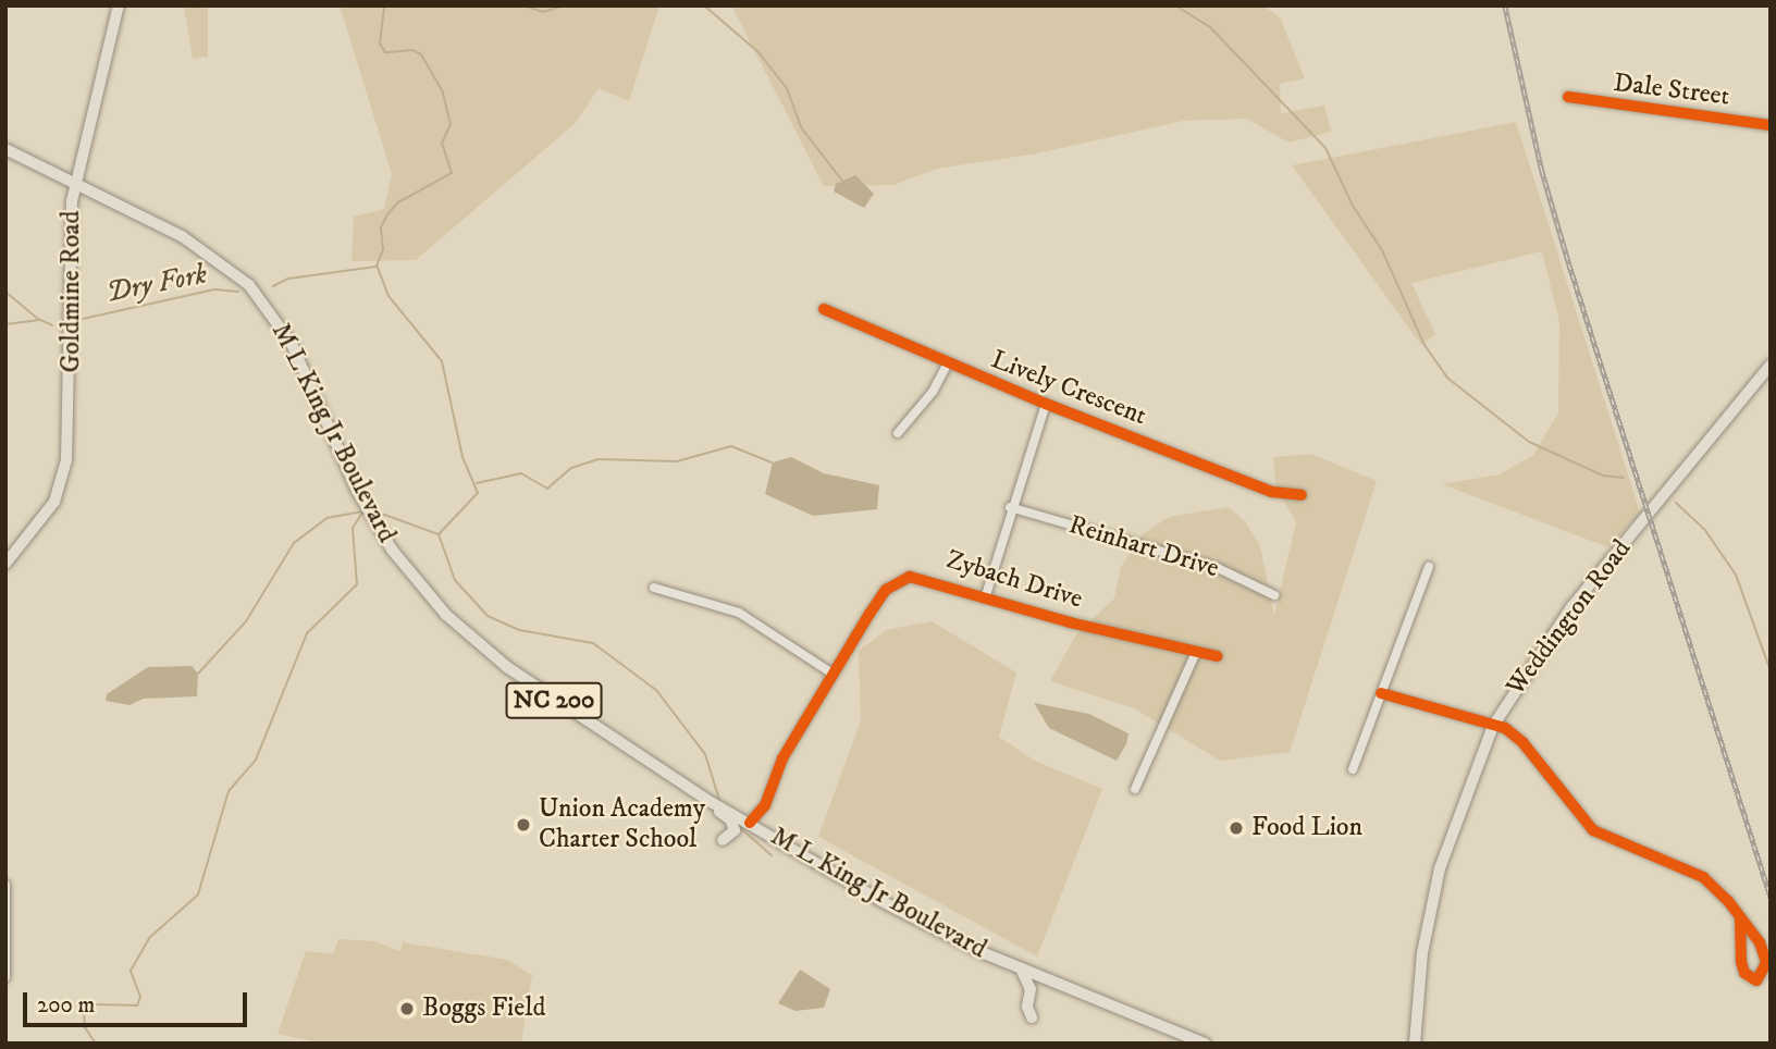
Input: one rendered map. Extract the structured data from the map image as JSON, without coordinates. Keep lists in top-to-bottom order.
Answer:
{
  "streets": {
    "main road": [
      "Goldmine Road",
      "M L King Jr Boulevard",
      "Weddington Road",
      "NC 200"
    ],
    "street": [
      "Dale Street",
      "Lively Crescent",
      "Reinhart Drive",
      "Zybach Drive"
    ]
  },
  "crossings": [
    ["Goldmine Road", "M L King Jr Boulevard"],
    ["M L King Jr Boulevard", "Zybach Drive"]
  ],
  "water": ["Dry Fork"],
  "places": ["Union Academy Charter School", "Food Lion", "Boggs Field"],
  "scale_bar": "200 m"
}
